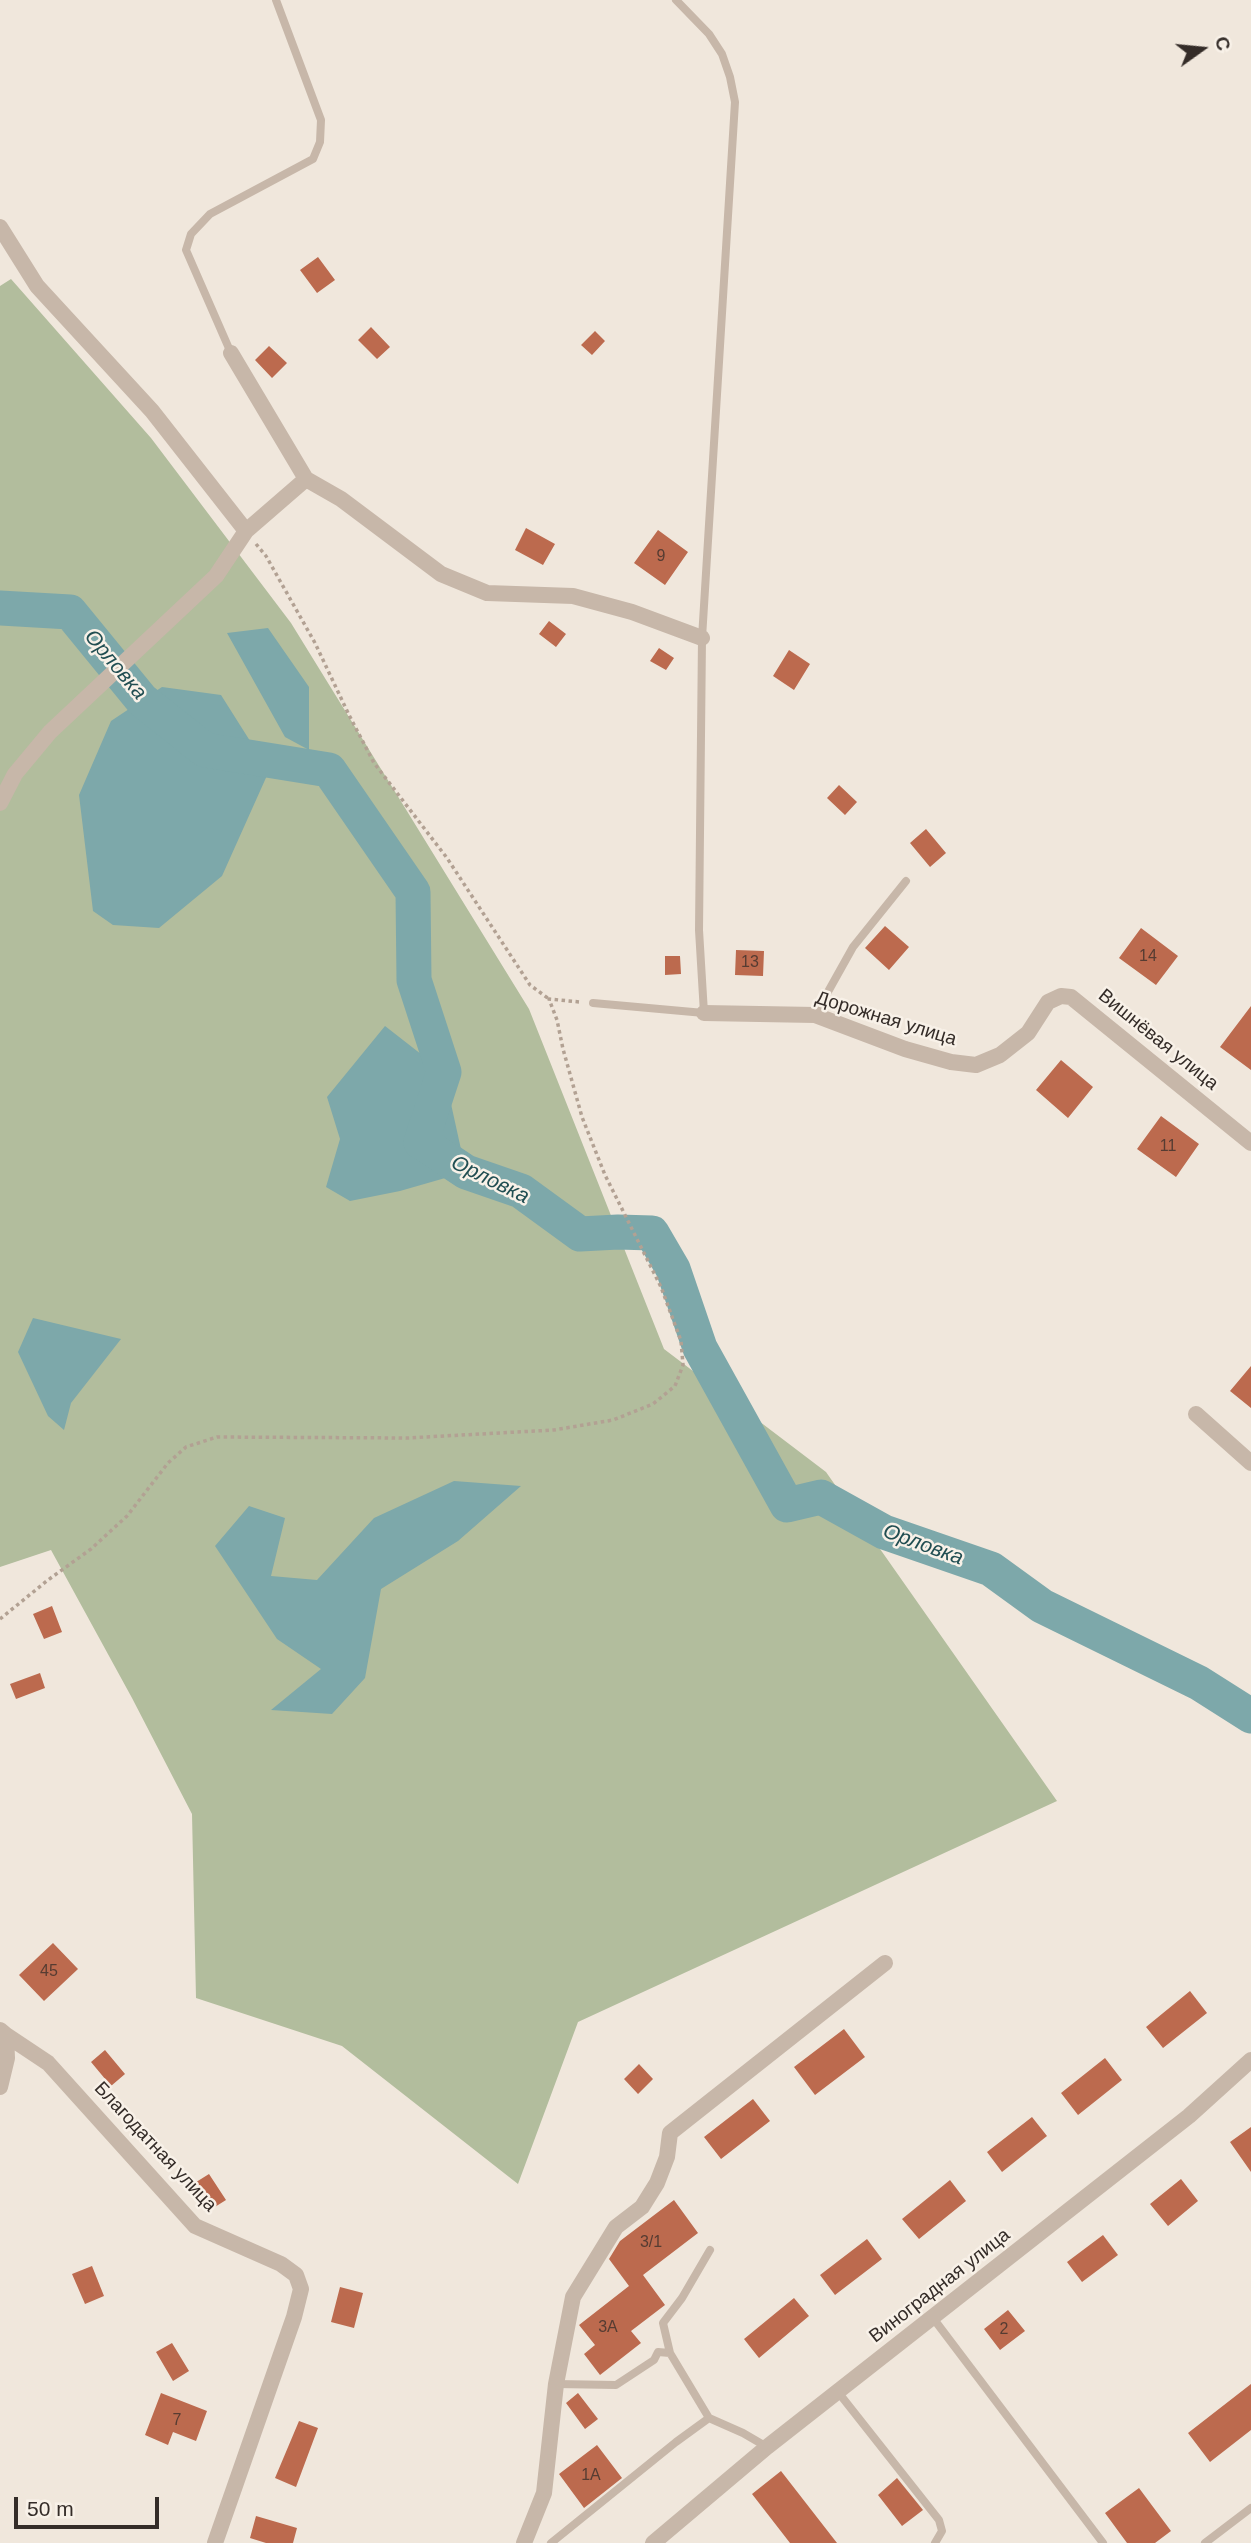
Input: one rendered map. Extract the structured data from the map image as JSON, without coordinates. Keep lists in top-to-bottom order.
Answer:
{
  "streets": {
    "street": [
      "Дорожная улица",
      "Вишнёвая улица",
      "Благодатная улица",
      "Виноградная улица"
    ]
  },
  "crossings": [
    ["Дорожная улица", "Вишнёвая улица"]
  ],
  "water": ["Орловка"],
  "house_numbers": [
    "9",
    "14",
    "13",
    "11",
    "45",
    "3/1",
    "3А",
    "2",
    "7",
    "1А"
  ],
  "scale_bar": "50 m",
  "north": "right"
}
